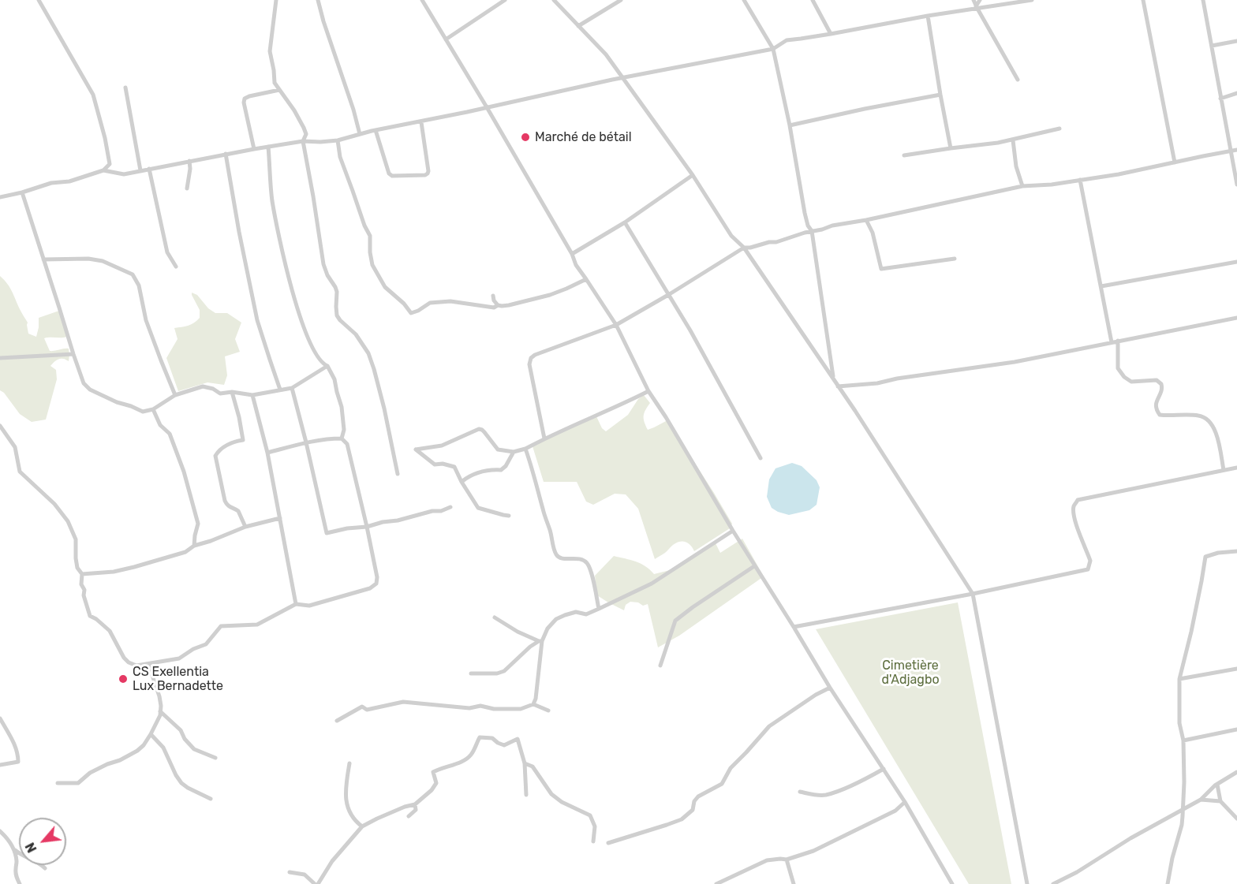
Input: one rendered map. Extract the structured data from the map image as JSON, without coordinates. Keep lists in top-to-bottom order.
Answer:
{
  "parks": ["Cimetière d'Adjagbo"],
  "places": ["Marché de bétail", "CS Exellentia Lux Bernadette"],
  "north": "bottom left"
}
